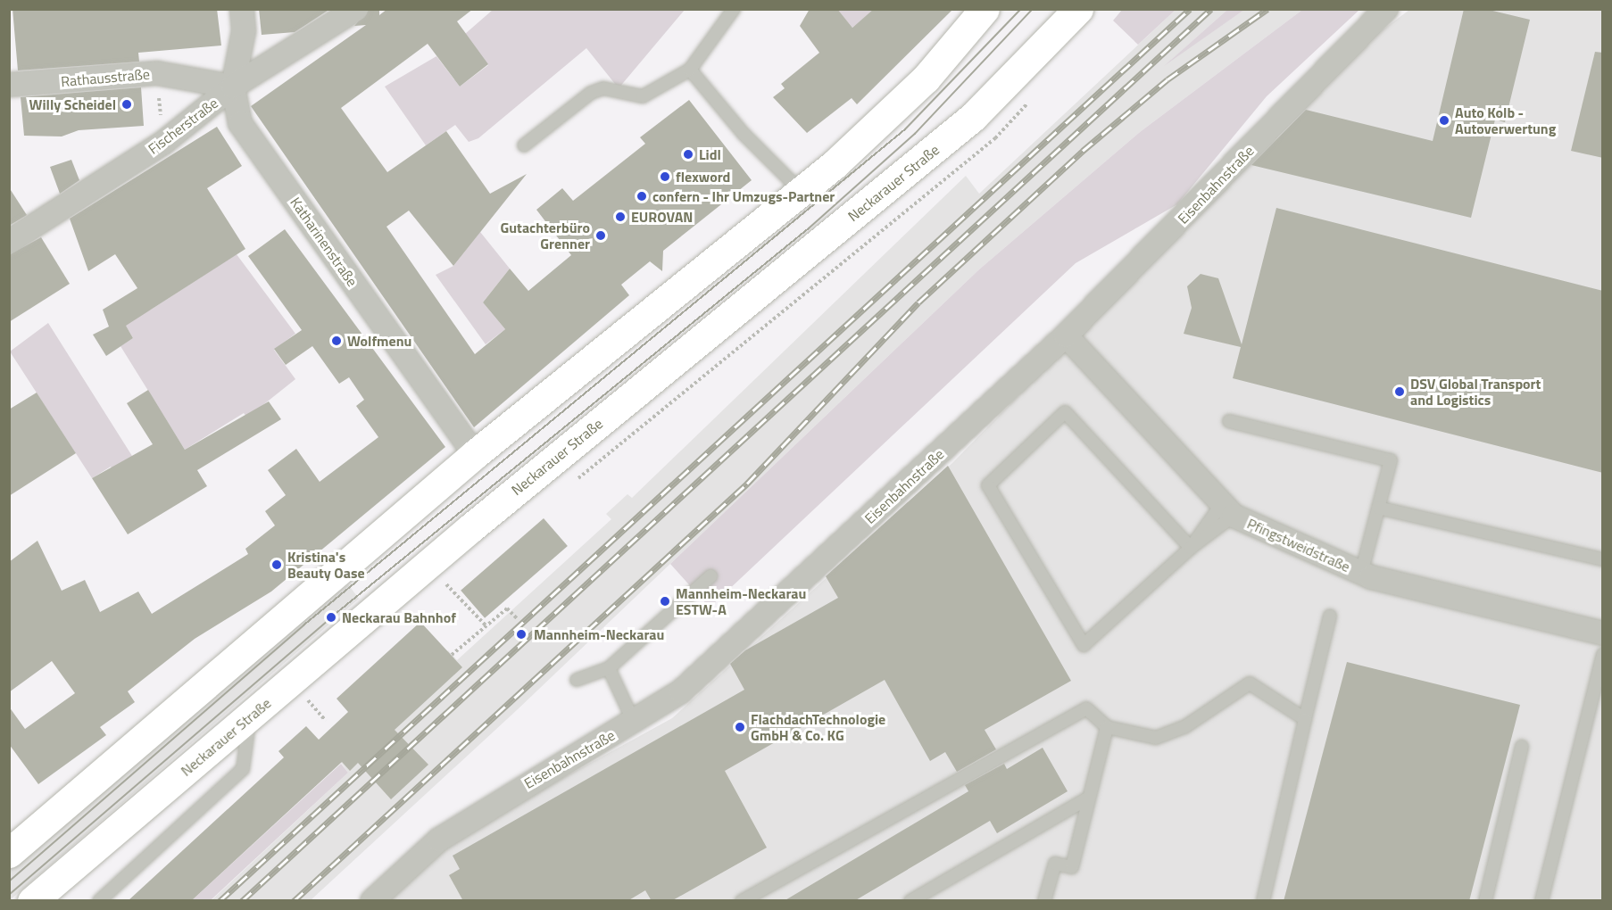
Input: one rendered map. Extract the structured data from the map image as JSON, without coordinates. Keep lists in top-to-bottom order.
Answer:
{
  "streets": {
    "main road": ["Neckarauer Straße"],
    "street": [
      "Rathausstraße",
      "Fischerstraße",
      "Eisenbahnstraße",
      "Katharinenstraße",
      "Pfingstweidstraße"
    ]
  },
  "crossings": [
    ["Rathausstraße", "Fischerstraße"],
    ["Rathausstraße", "Katharinenstraße"],
    ["Fischerstraße", "Katharinenstraße"],
    ["Eisenbahnstraße", "Pfingstweidstraße"]
  ],
  "places": [
    "Willy Scheidel",
    "Auto Kolb - Autoverwertung",
    "Lidl",
    "flexword",
    "confern - Ihr Umzugs-Partner",
    "EUROVAN",
    "Gutachterbüro Grenner",
    "Wolfmenu",
    "DSV Global Transport and Logistics",
    "Kristina's Beauty Oase",
    "Mannheim-Neckarau ESTW-A",
    "Neckarau Bahnhof",
    "Mannheim-Neckarau",
    "FlachdachTechnologie GmbH & Co. KG"
  ]
}
